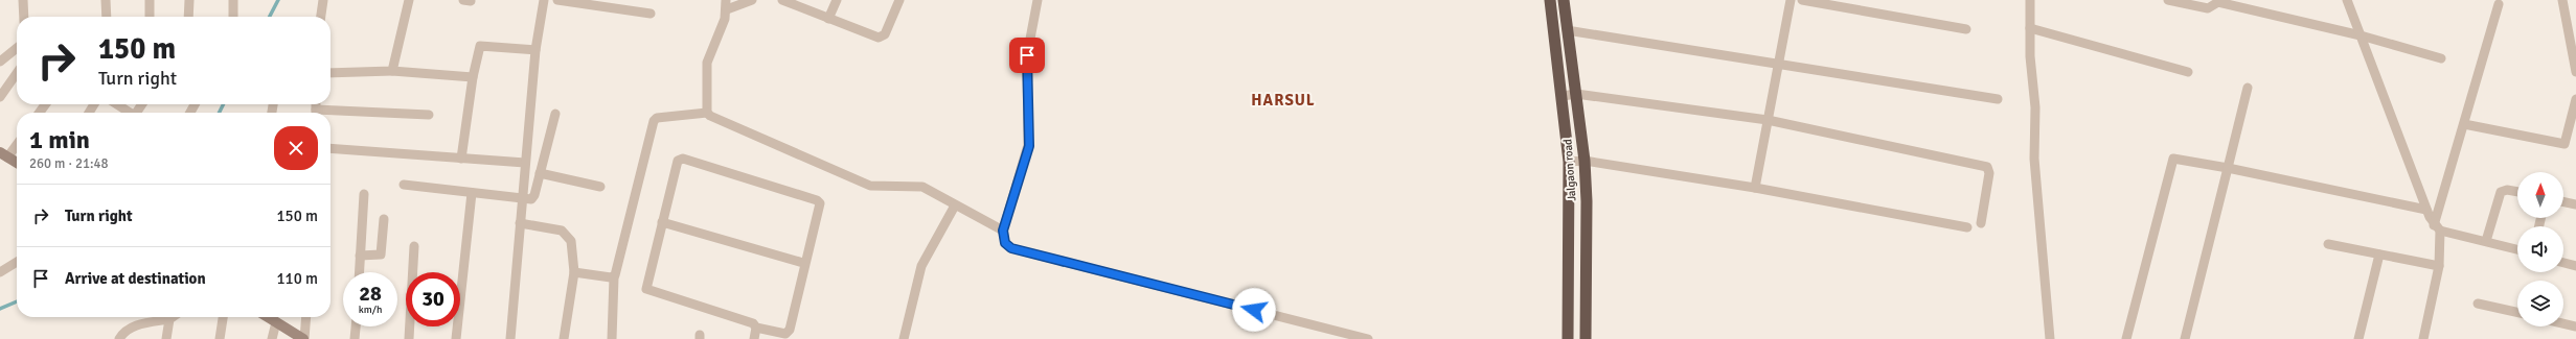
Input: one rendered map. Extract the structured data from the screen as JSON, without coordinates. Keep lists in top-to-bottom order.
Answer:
{
  "streets": {
    "highway": ["Jalgaon road"]
  },
  "districts": ["HARSUL"],
  "north": "top",
  "page": {
    "turn": ["150 m", "Turn right"],
    "heading": ["1 min", "260 m · 21:48"],
    "list": [
      {
        "name": "Turn right",
        "value": "150 m"
      },
      {
        "name": "Arrive at destination",
        "value": "110 m"
      }
    ],
    "speed": "28 km/h",
    "limit": "30"
  }
}
